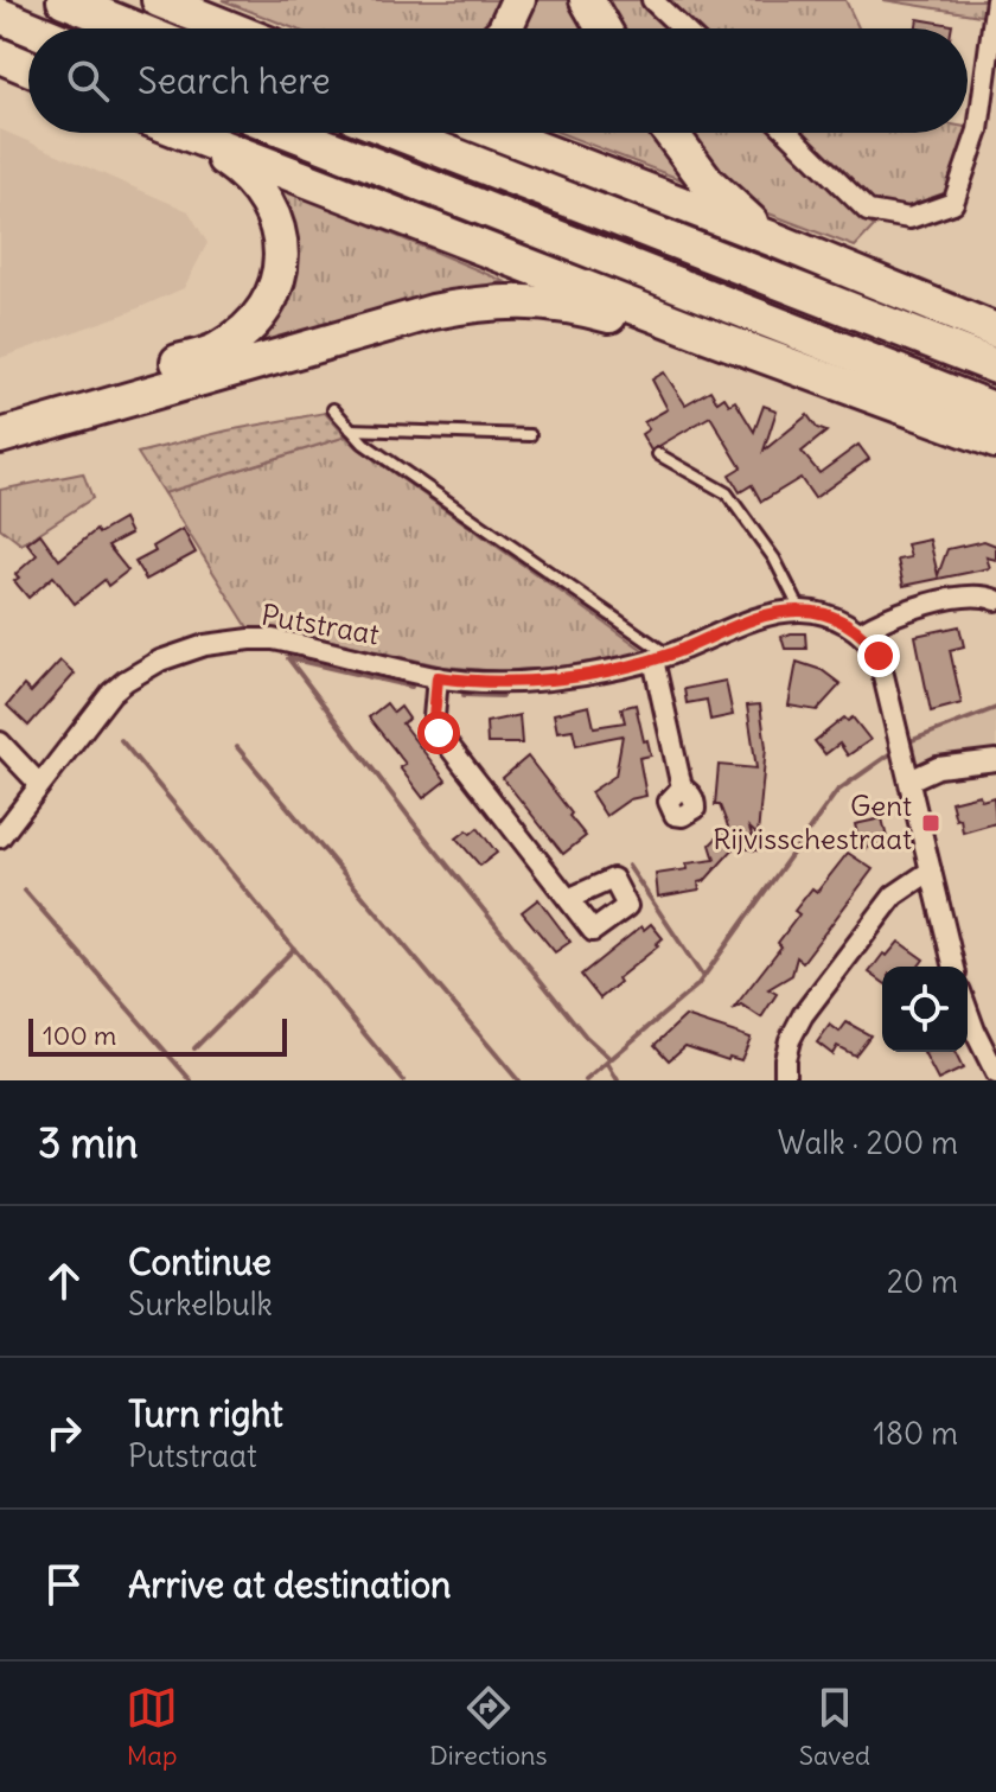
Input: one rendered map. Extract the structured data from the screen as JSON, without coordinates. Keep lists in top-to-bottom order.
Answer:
{
  "streets": {
    "street": ["Putstraat"]
  },
  "places": {
    "transit": ["Gent Rijvisschestraat"]
  },
  "scale_bar": "100 m",
  "page": {
    "search": "Search here",
    "scale": "100 m",
    "heading": ["3 min", "Walk · 200 m"],
    "list": [
      ["Continue", "Surkelbulk", "20 m"],
      ["Turn right", "Putstraat", "180 m"],
      "Arrive at destination"
    ],
    "nav": ["Map", "Directions", "Saved"]
  }
}
